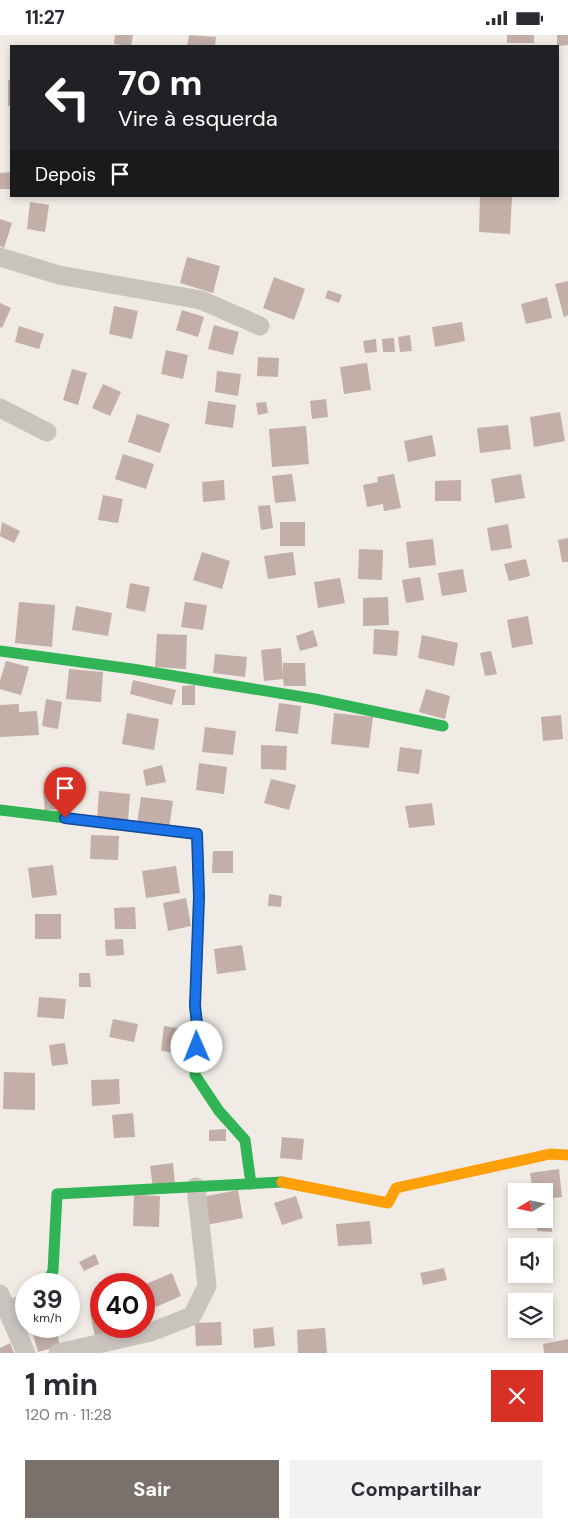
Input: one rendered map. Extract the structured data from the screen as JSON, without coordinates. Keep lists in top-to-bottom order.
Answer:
{
  "north": "left",
  "page": {
    "status": "11:27",
    "turn": ["70 m", "Vire à esquerda"],
    "then": "Depois",
    "speed": "39 km/h",
    "limit": "40",
    "heading": ["1 min", "120 m · 11:28"],
    "buttons": ["Sair", "Compartilhar"]
  }
}
